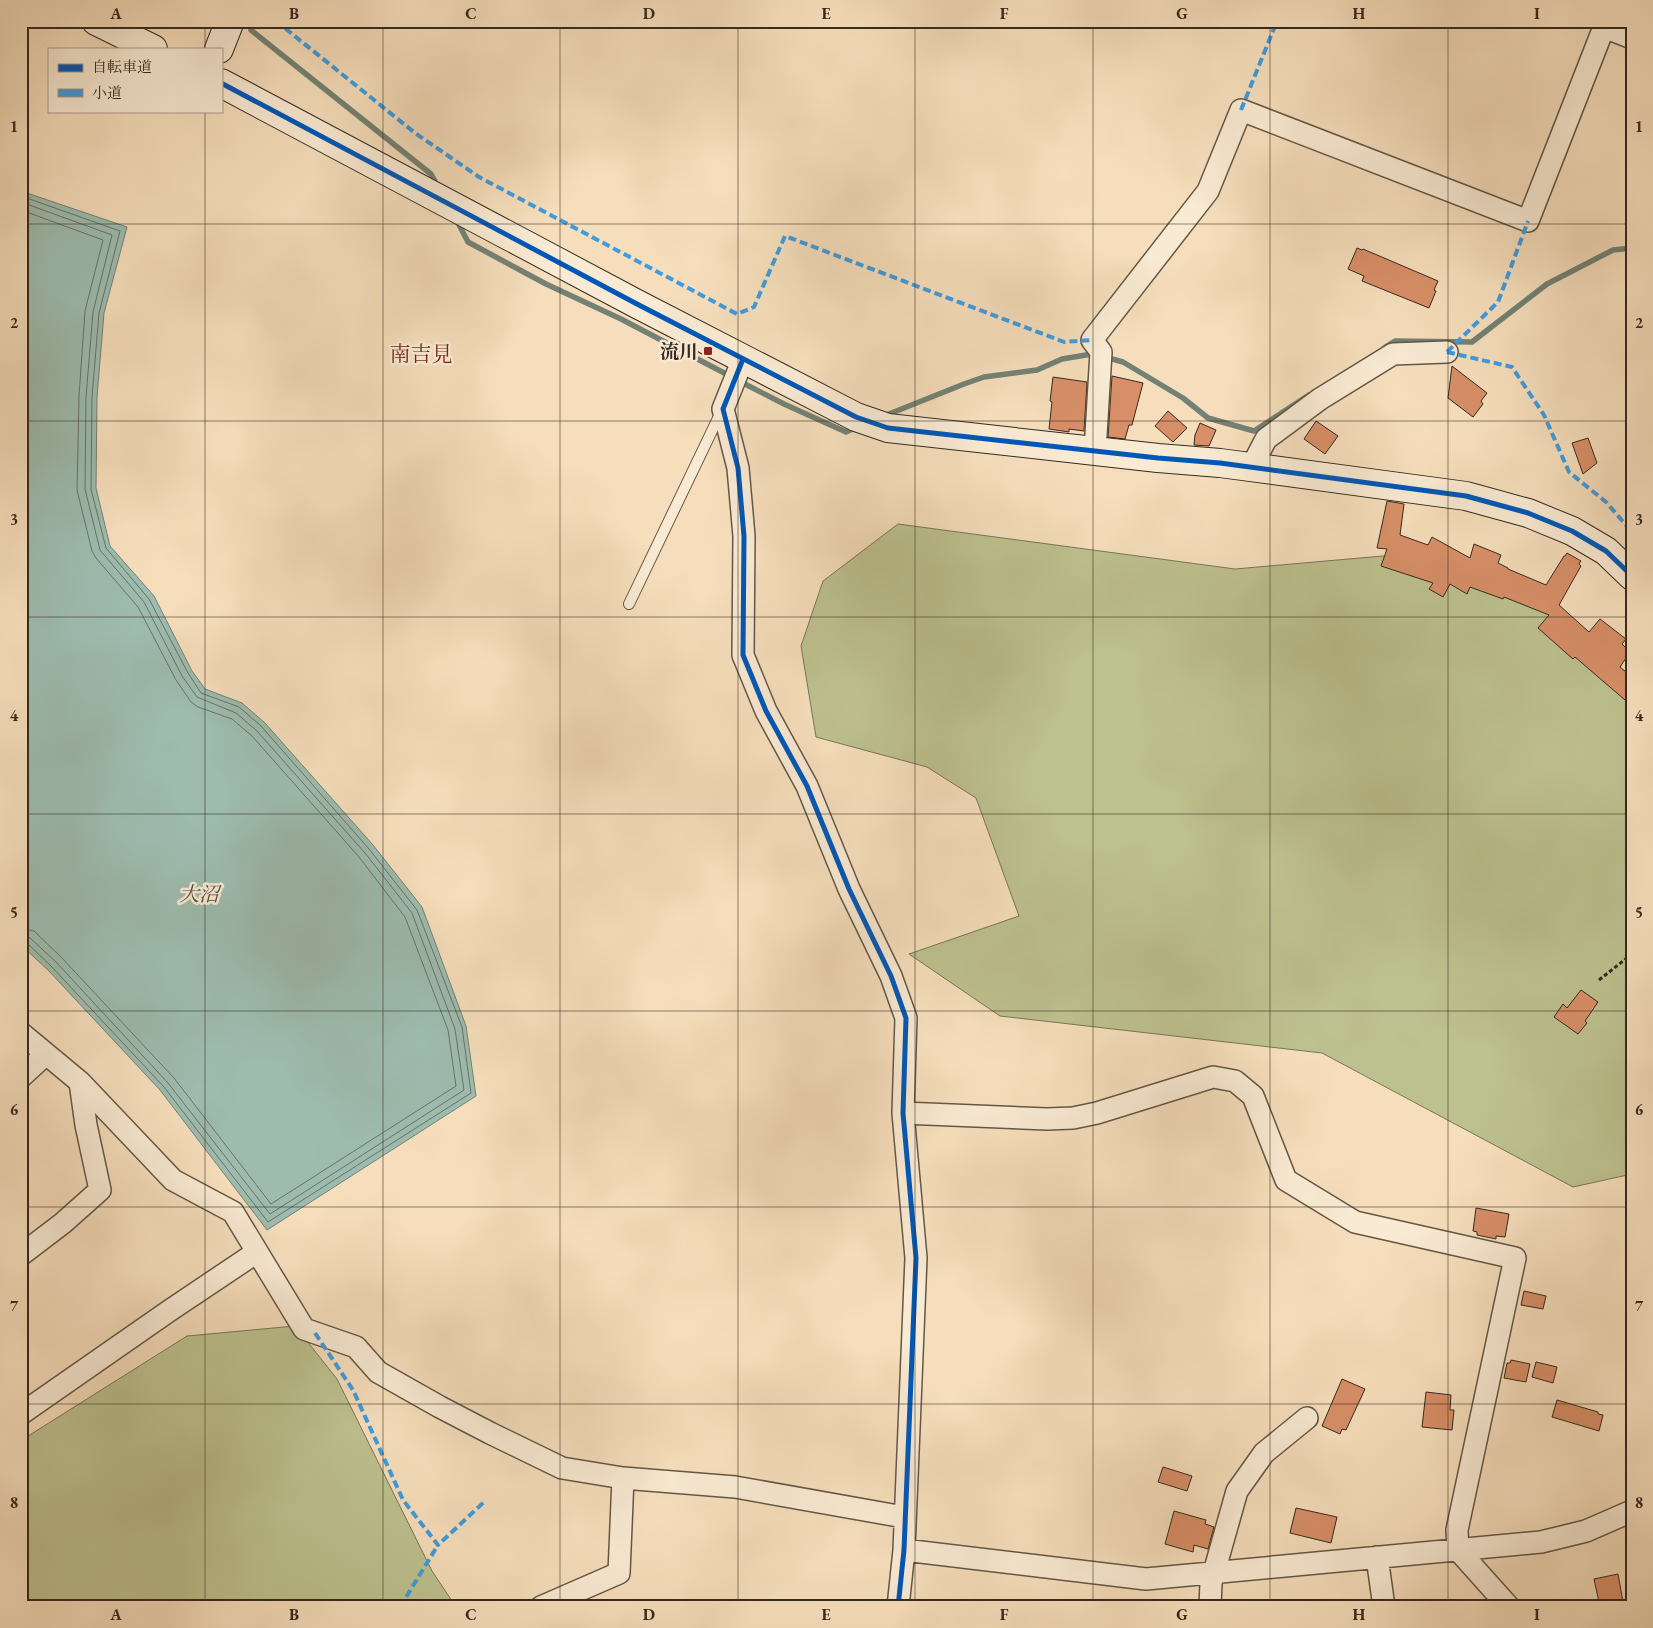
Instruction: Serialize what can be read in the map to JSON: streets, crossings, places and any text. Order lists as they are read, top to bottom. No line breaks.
{"districts":["南吉見"],"water":["大沼"],"places":{"transit":["流川"]},"legend":["自転車道","小道"],"grid":{"columns":["A","B","C","D","E","F","G","H","I"],"rows":["1","2","3","4","5","6","7","8"]}}
